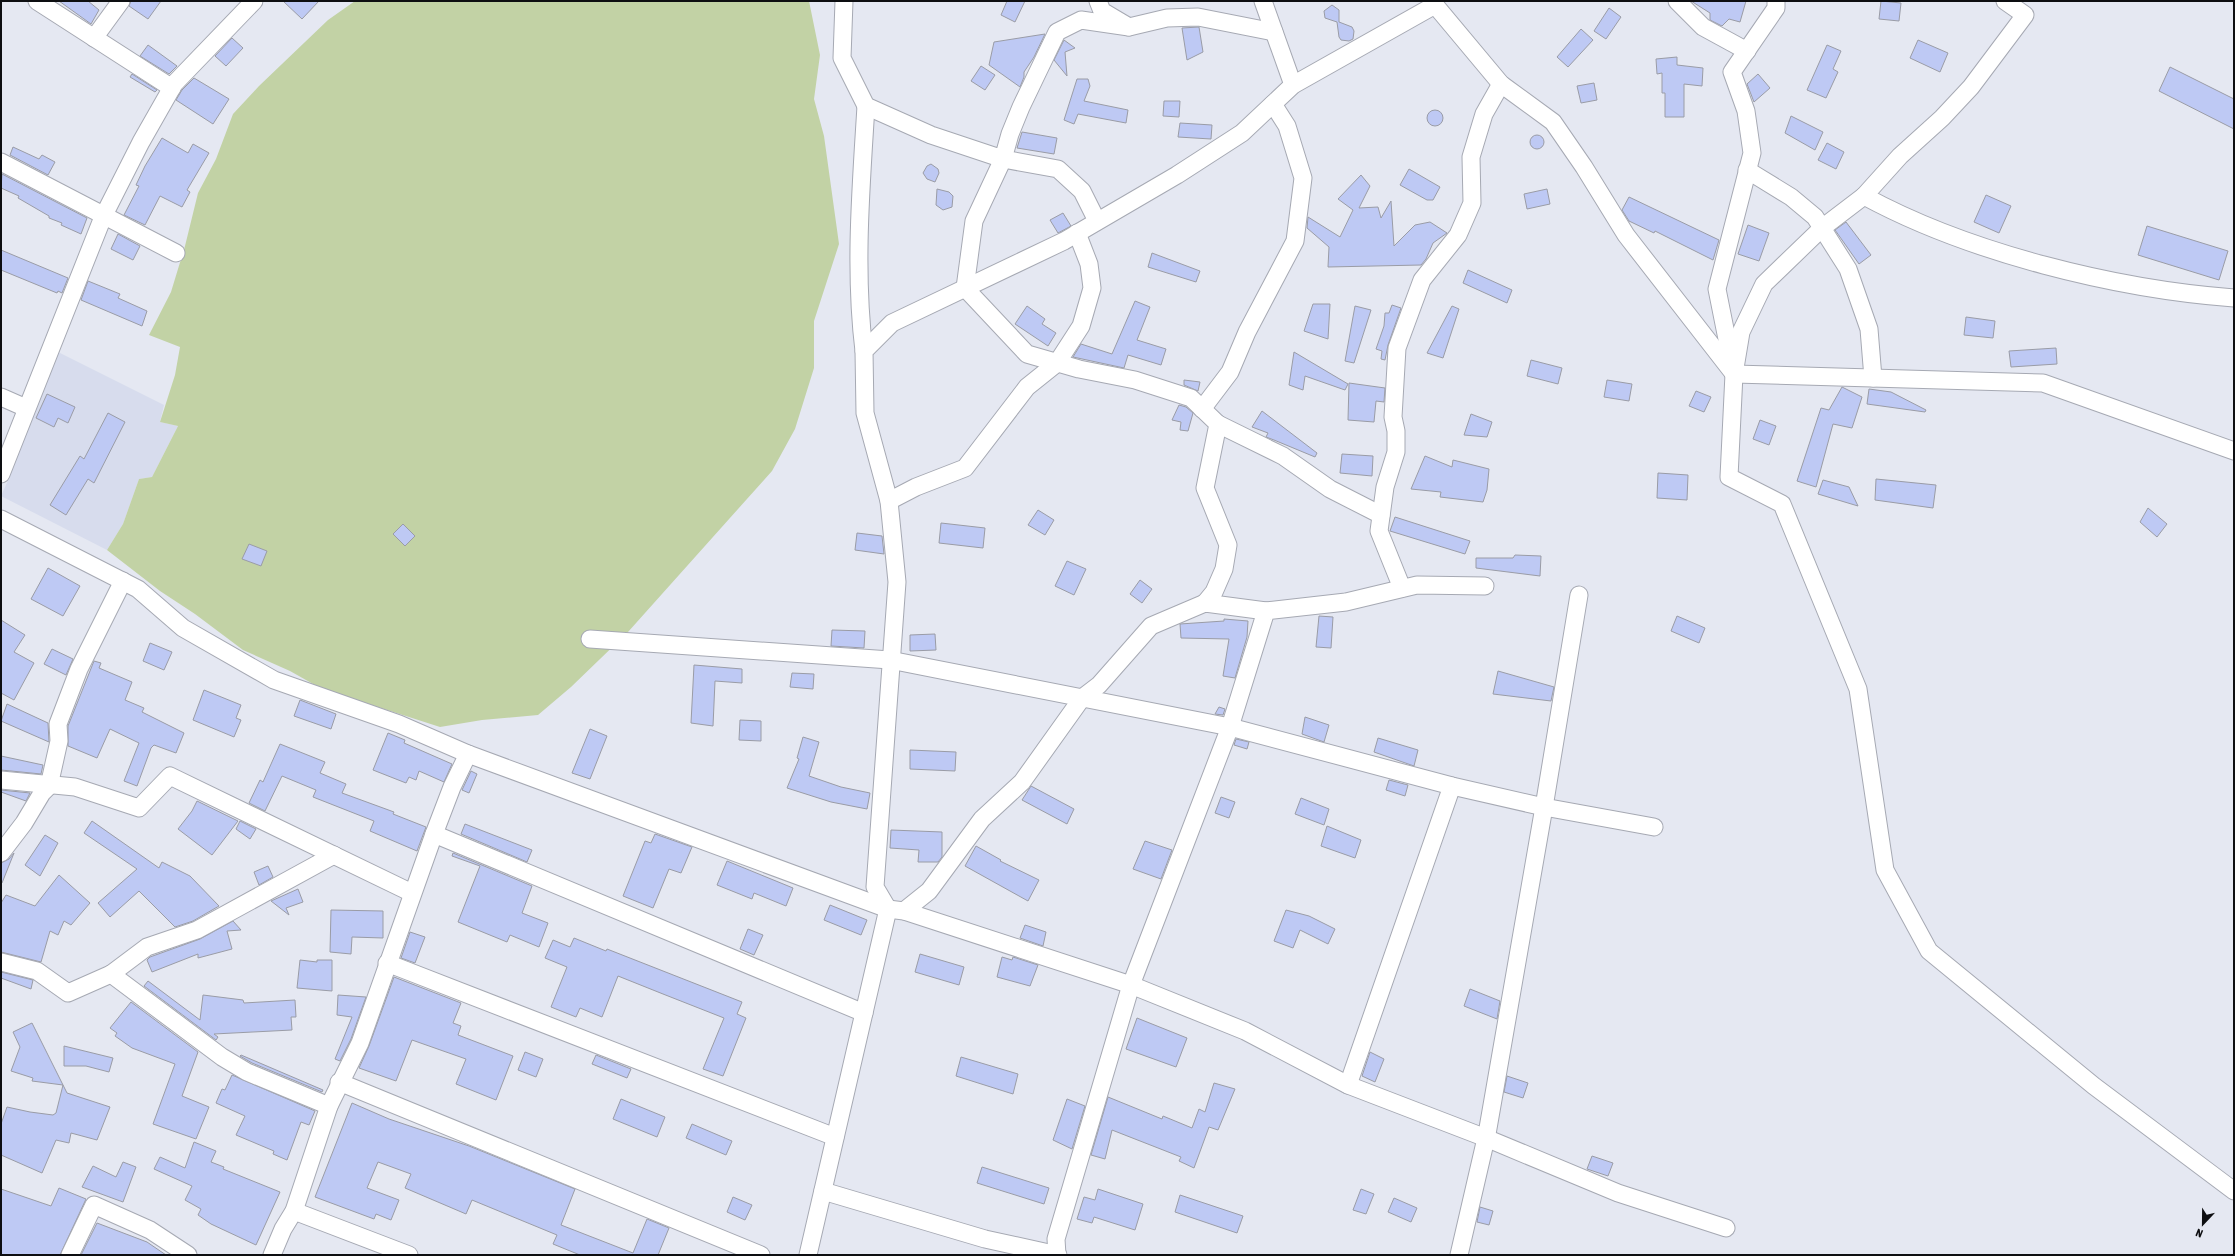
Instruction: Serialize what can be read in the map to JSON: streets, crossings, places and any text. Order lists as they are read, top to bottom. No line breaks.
{"north":"bottom"}
